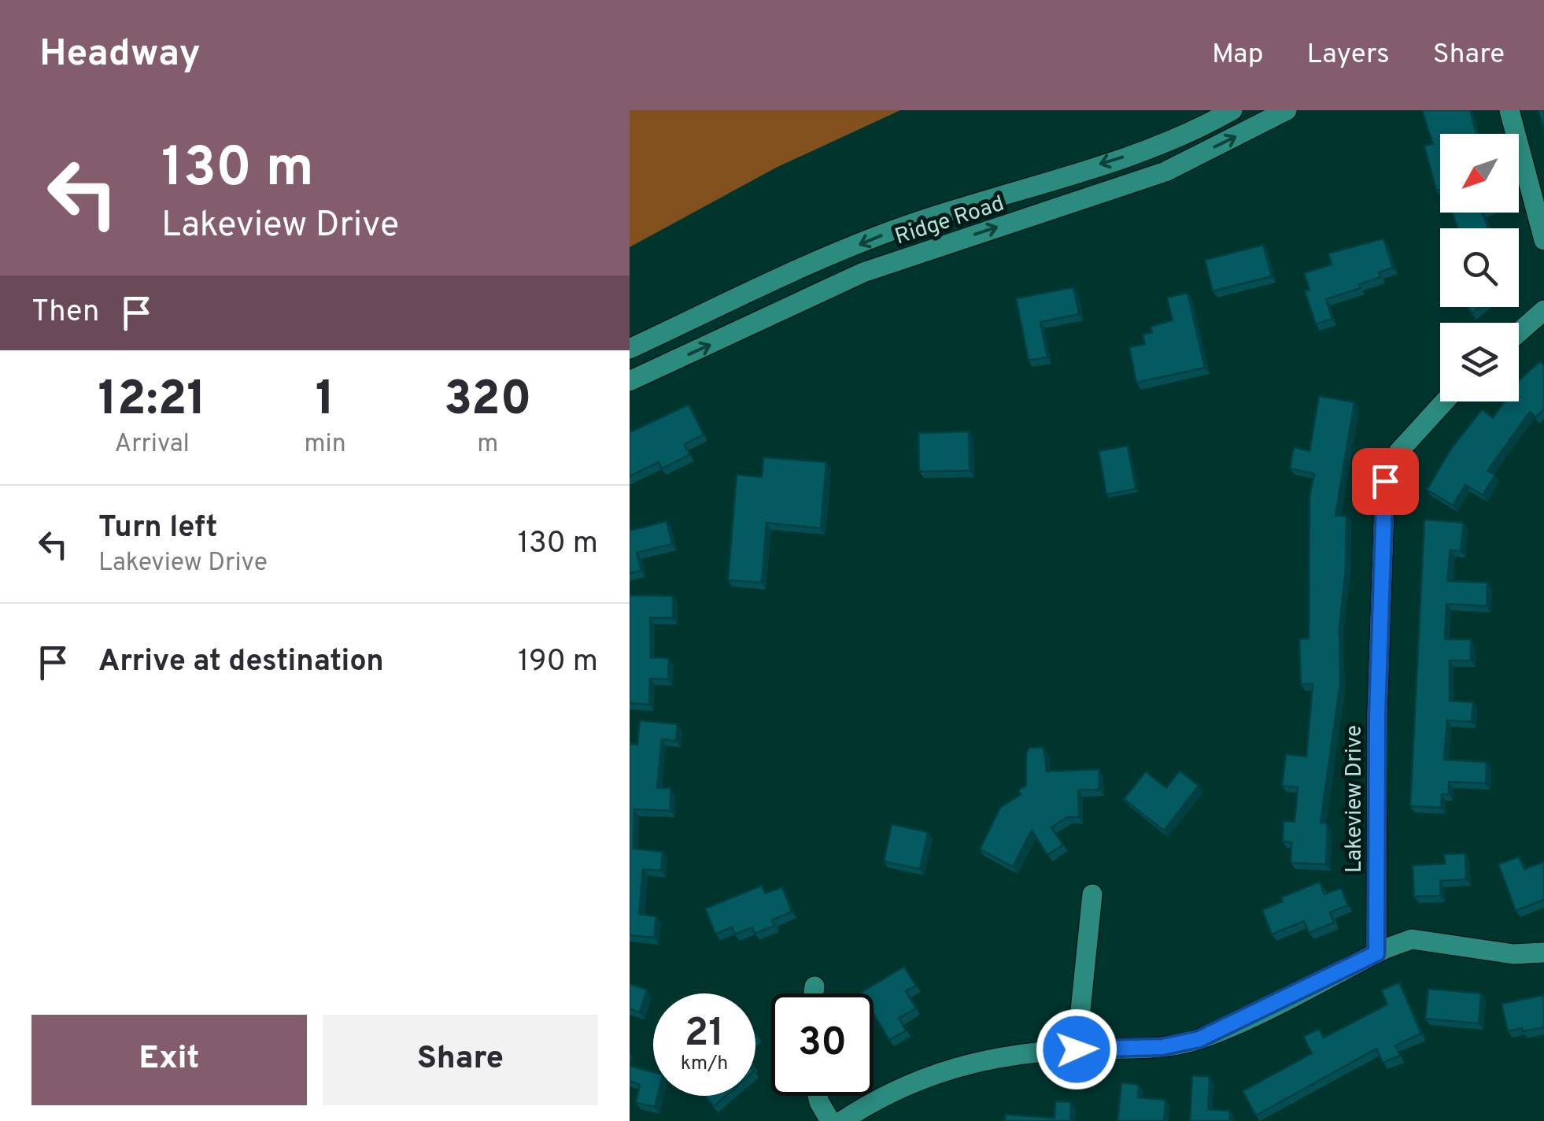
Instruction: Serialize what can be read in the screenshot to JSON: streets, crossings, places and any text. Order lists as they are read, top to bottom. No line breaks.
{"streets":{"street":["Ridge Road","Lakeview Drive"]},"north":"bottom left","page":{"header":"Headway","nav":["Map","Layers","Share"],"turn":["130 m","Lakeview Drive"],"then":"Then","eta":["12:21","Arrival","1","min","320","m"],"list":[{"name":"Turn left","note":"Lakeview Drive","value":"130 m"},{"name":"Arrive at destination","value":"190 m"}],"speed":"21 km/h","limit":"30","buttons":["Exit","Share"]}}
